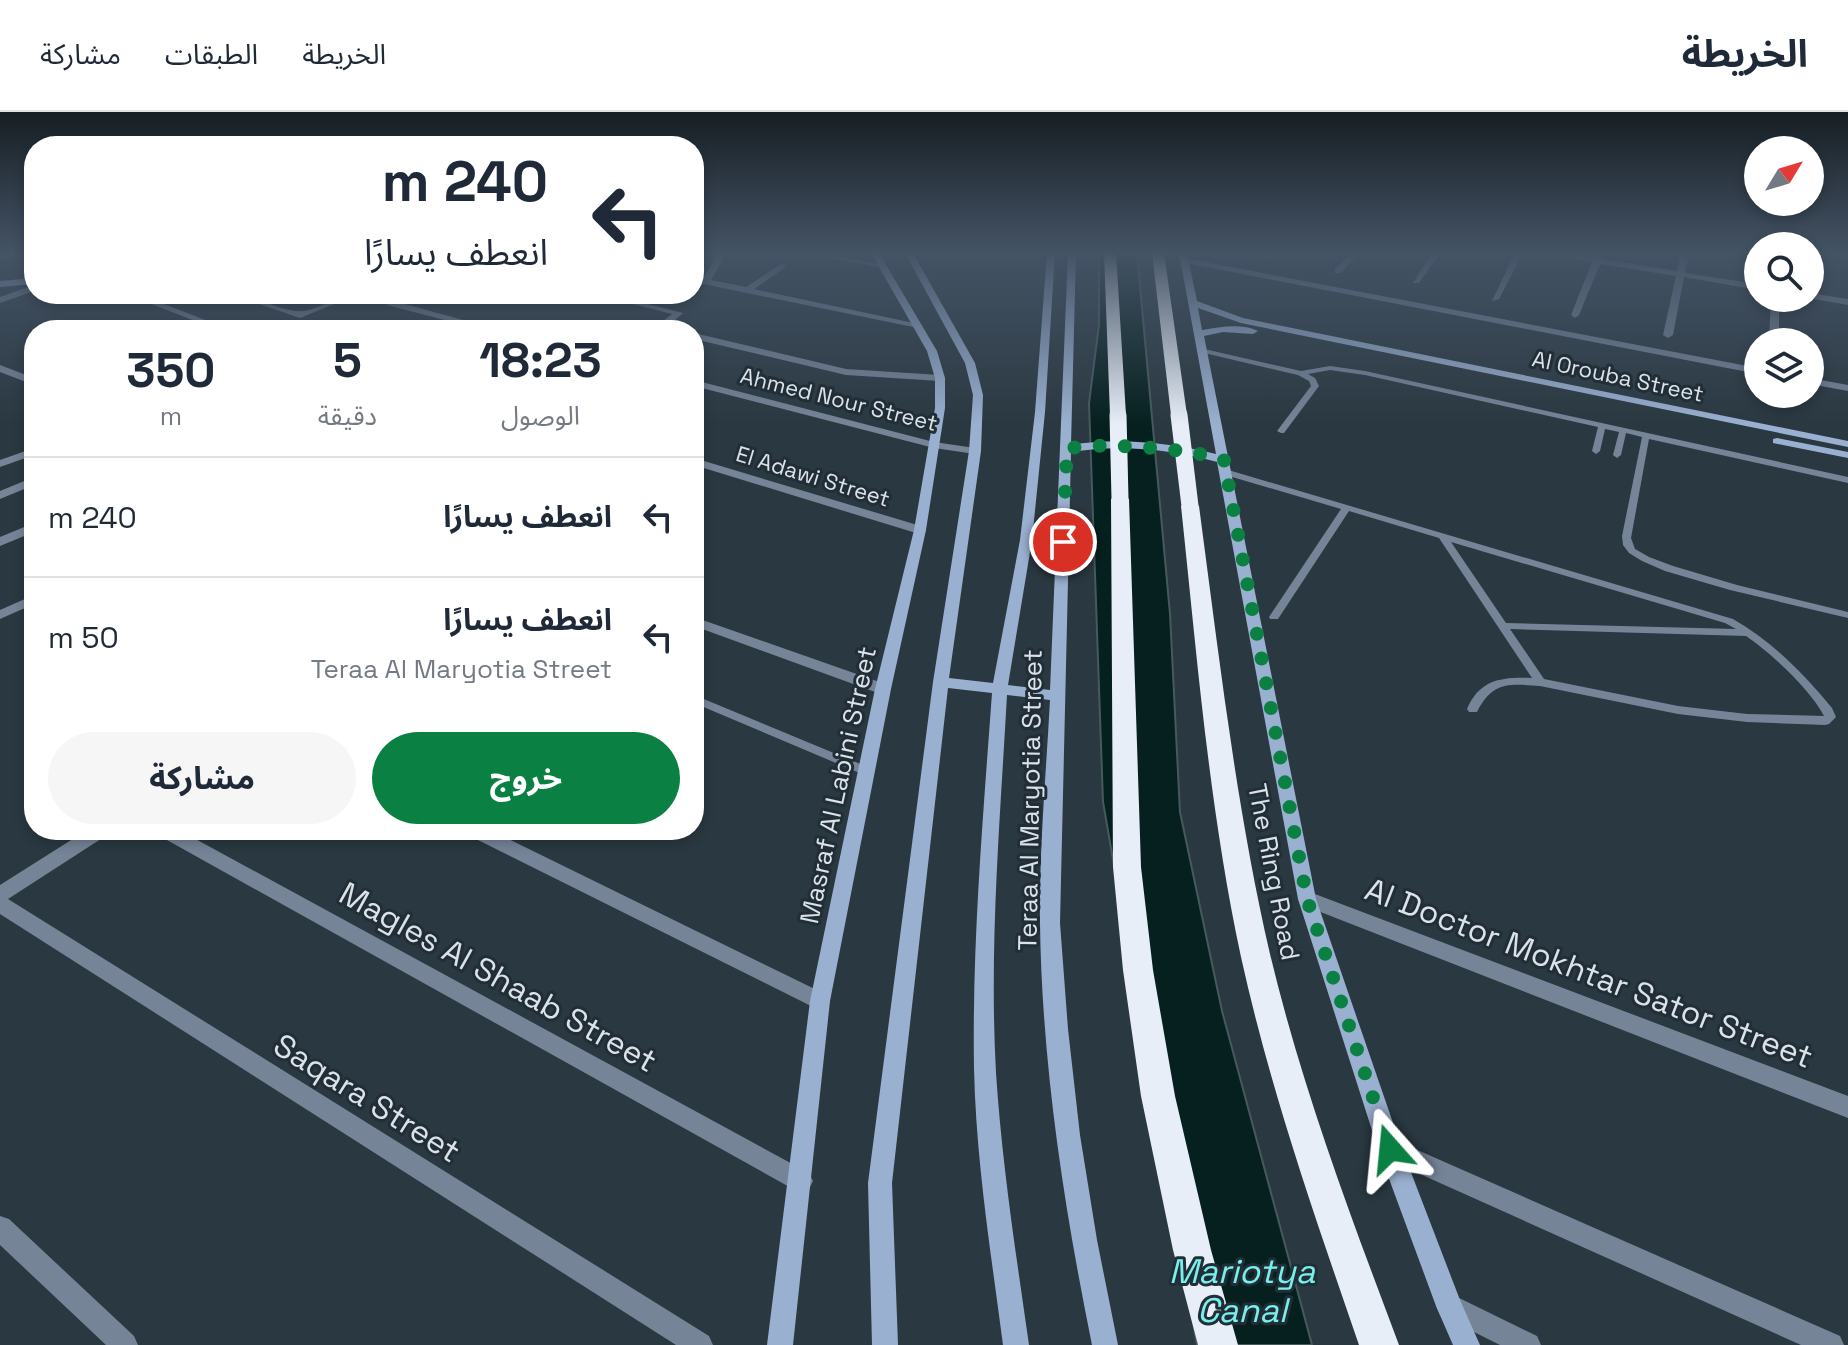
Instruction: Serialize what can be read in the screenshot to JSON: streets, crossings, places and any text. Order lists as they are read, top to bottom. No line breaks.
{"streets":{"highway":["The Ring Road"],"main road":["Al Orouba Street","Masraf Al Labini Street","Teraa Al Maryotia Street"],"street":["Ahmed Nour Street","El Adawi Street","Al Doctor Mokhtar Sator Street","Magles Al Shaab Street","Saqara Street"]},"crossings":[["Ahmed Nour Street","Masraf Al Labini Street"],["El Adawi Street","Masraf Al Labini Street"],["Masraf Al Labini Street","Magles Al Shaab Street"]],"water":["Mariotya Canal"],"north":"top right","page":{"header":"الخريطة","nav":["الخريطة","الطبقات","مشاركة"],"turn":["240 m","انعطف يسارًا"],"eta":["18:23","الوصول","5","دقيقة","350","m"],"list":[{"name":"انعطف يسارًا","value":"240 m"},{"name":"انعطف يسارًا","note":"Teraa Al Maryotia Street","value":"50 m"}],"buttons":["خروج","مشاركة"]}}
